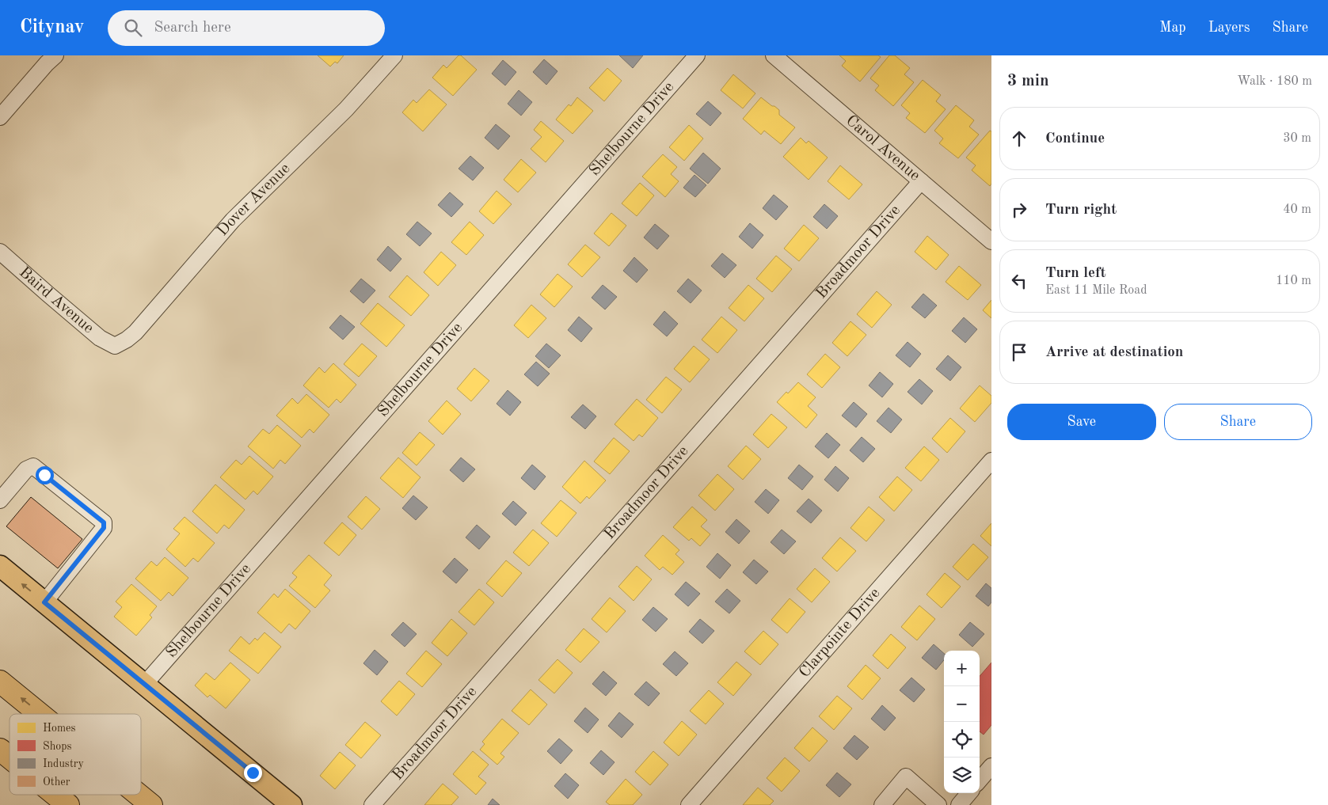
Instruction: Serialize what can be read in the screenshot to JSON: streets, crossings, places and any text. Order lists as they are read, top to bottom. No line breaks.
{"streets":{"street":["Shelbourne Drive","Carol Avenue","Dover Avenue","Broadmoor Drive","Baird Avenue","Clarpointe Drive"]},"crossings":[["Carol Avenue","Broadmoor Drive"],["Dover Avenue","Baird Avenue"]],"legend":["Homes","Shops","Industry","Other"],"page":{"header":"Citynav","search":"Search here","nav":["Map","Layers","Share"],"heading":["3 min","Walk · 180 m"],"list":[["Continue","30 m"],["Turn right","40 m"],["Turn left","East 11 Mile Road","110 m"],"Arrive at destination"],"buttons":["Save","Share"],"map_buttons":["+","−"]}}
